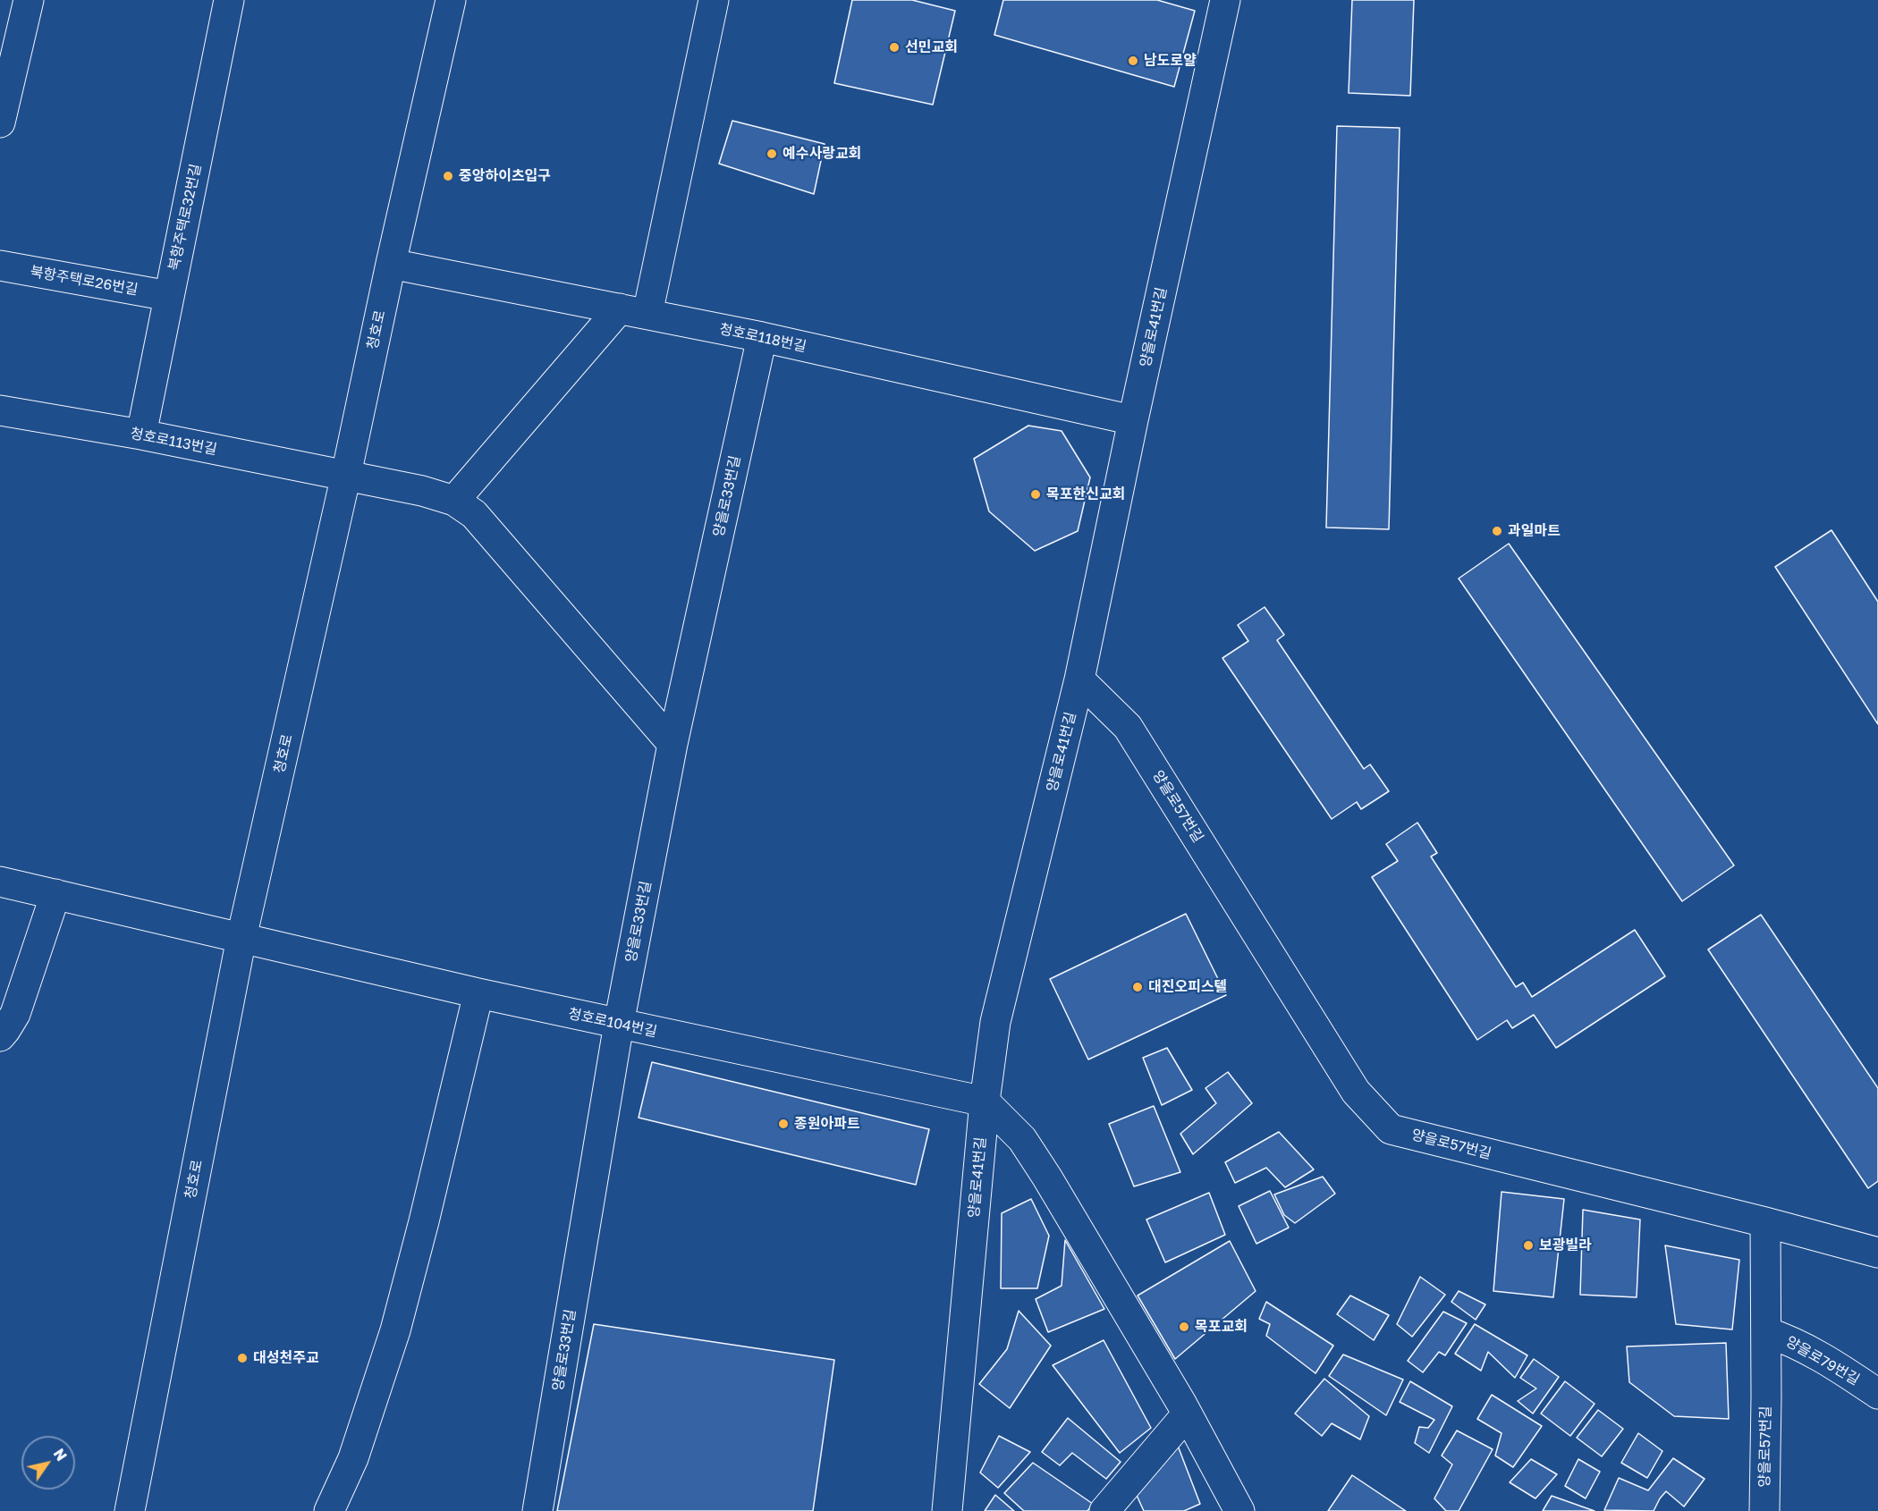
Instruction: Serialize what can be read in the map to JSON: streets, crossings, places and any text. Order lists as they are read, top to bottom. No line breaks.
{"streets":{"street":["북항주택로32번길","북항주택로26번길","양을로41번길","청호로","청호로118번길","청호로113번길","양을로33번길","양을로57번길","청호로104번길","양을로79번길"]},"crossings":[["북항주택로32번길","북항주택로26번길"],["북항주택로32번길","청호로113번길"],["양을로41번길","청호로118번길"],["양을로41번길","양을로57번길"],["양을로41번길","청호로104번길"],["청호로","청호로118번길"],["청호로","청호로113번길"],["청호로","청호로104번길"],["청호로118번길","양을로33번길"],["청호로113번길","양을로33번길"],["양을로33번길","청호로104번길"],["양을로57번길","양을로79번길"]],"places":["선민교회","남도로얄","예수사랑교회","중앙하이츠입구","목포한신교회","과일마트","대진오피스텔","종원아파트","보광빌라","목포교회","대성천주교"],"north":"top right"}
